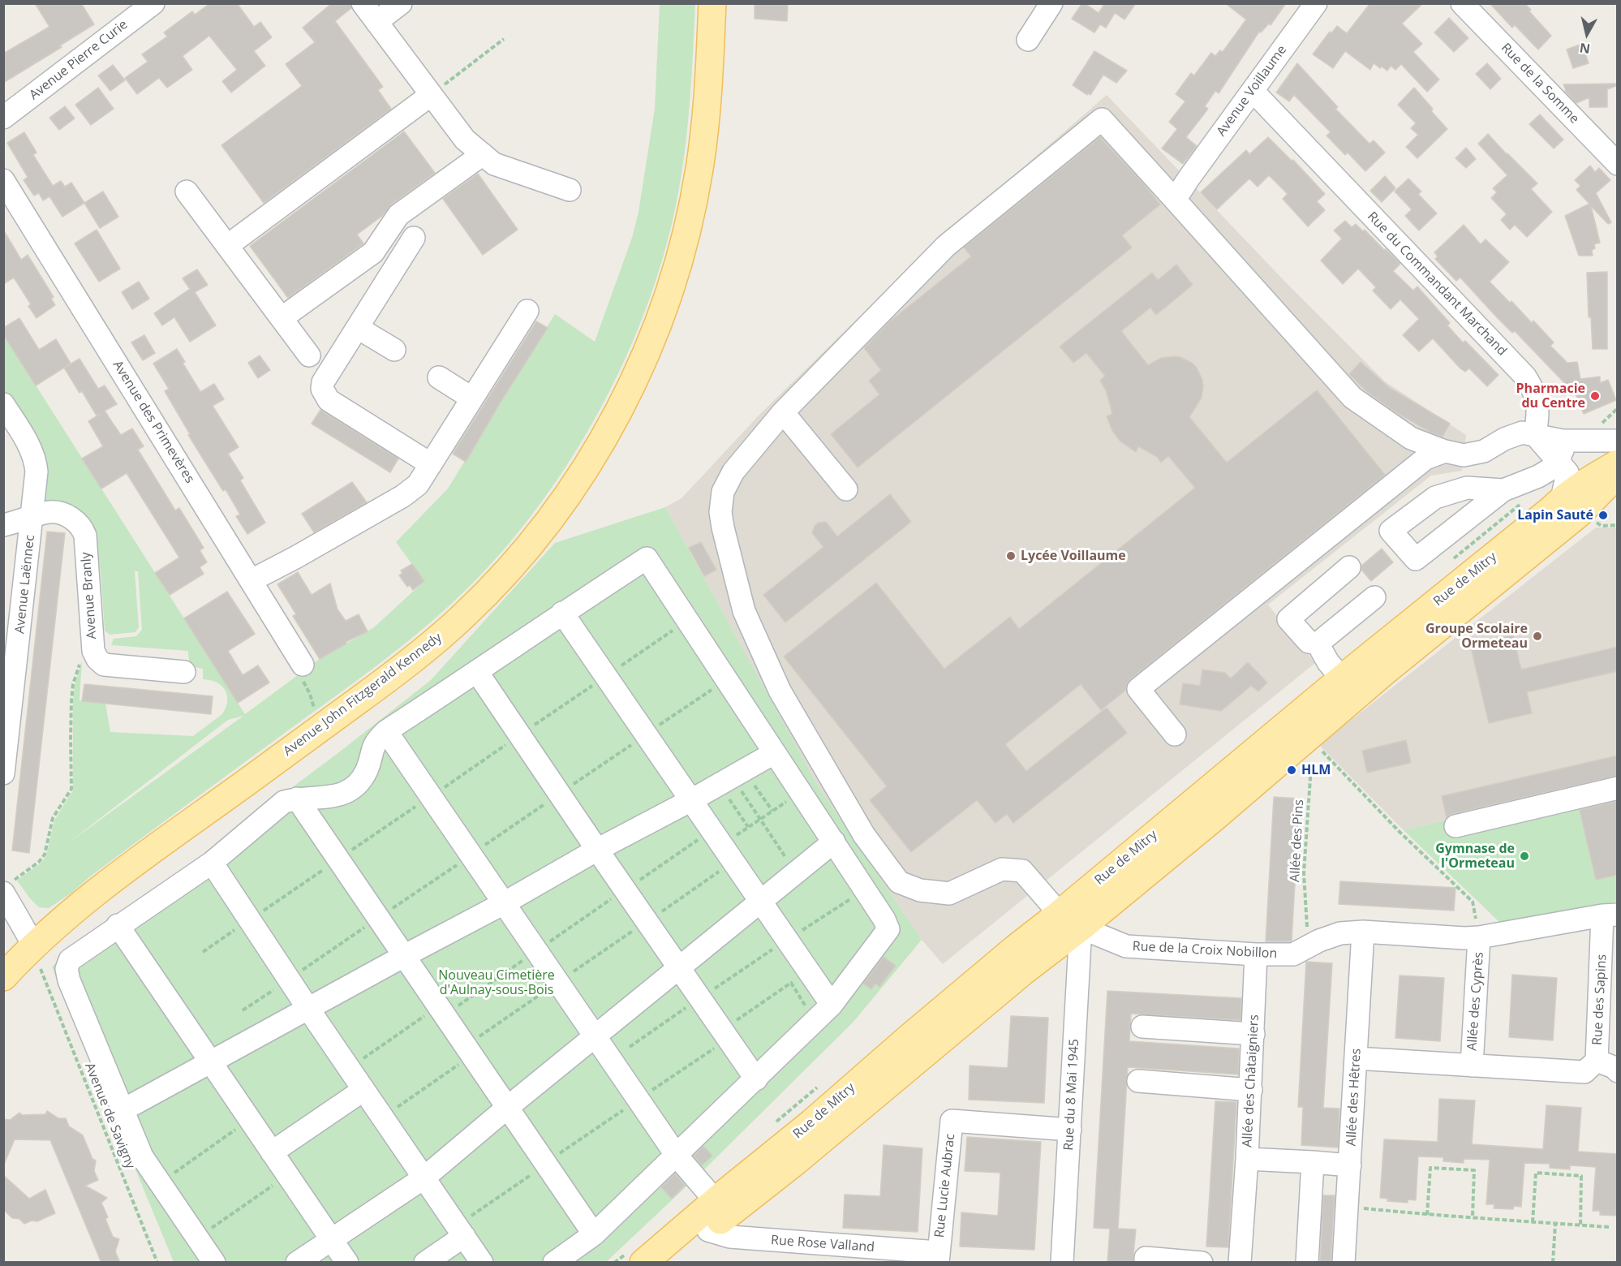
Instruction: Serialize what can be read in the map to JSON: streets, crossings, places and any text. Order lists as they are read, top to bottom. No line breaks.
{"streets":{"main road":["Rue de Mitry","Avenue John Fitzgerald Kennedy"],"street":["Avenue Pierre Curie","Rue de la Somme","Avenue Voillaume","Rue du Commandant Marchand","Avenue des Primevères","Avenue Laënnec","Avenue Branly","Rue de la Croix Nobillon","Rue des Sapins","Allée des Cyprès","Allée des Châtaigniers","Rue du 8 Mai 1945","Allée des Hêtres","Rue Lucie Aubrac","Rue Rose Valland"],"path":["Allée des Pins","Avenue de Savigny"]},"crossings":[["Avenue Voillaume","Rue du Commandant Marchand"],["Rue de Mitry","Allée des Pins"],["Rue de Mitry","Rue de la Croix Nobillon"],["Rue de Mitry","Rue du 8 Mai 1945"],["Rue de Mitry","Rue Rose Valland"],["Avenue Laënnec","Avenue Branly"],["Allée des Pins","Rue de la Croix Nobillon"],["Rue de la Croix Nobillon","Rue des Sapins"],["Rue de la Croix Nobillon","Allée des Cyprès"],["Rue de la Croix Nobillon","Allée des Châtaigniers"],["Rue de la Croix Nobillon","Rue du 8 Mai 1945"],["Rue de la Croix Nobillon","Allée des Hêtres"],["Rue des Sapins","Allée des Cyprès"],["Allée des Cyprès","Allée des Hêtres"],["Allée des Châtaigniers","Allée des Hêtres"],["Rue du 8 Mai 1945","Rue Lucie Aubrac"],["Rue Lucie Aubrac","Rue Rose Valland"]],"parks":["Nouveau Cimetière d'Aulnay-sous-Bois"],"places":["Pharmacie du Centre","Lapin Sauté","Lycée Voillaume","Groupe Scolaire Ormeteau","HLM","Gymnase de l'Ormeteau"],"north":"bottom"}
